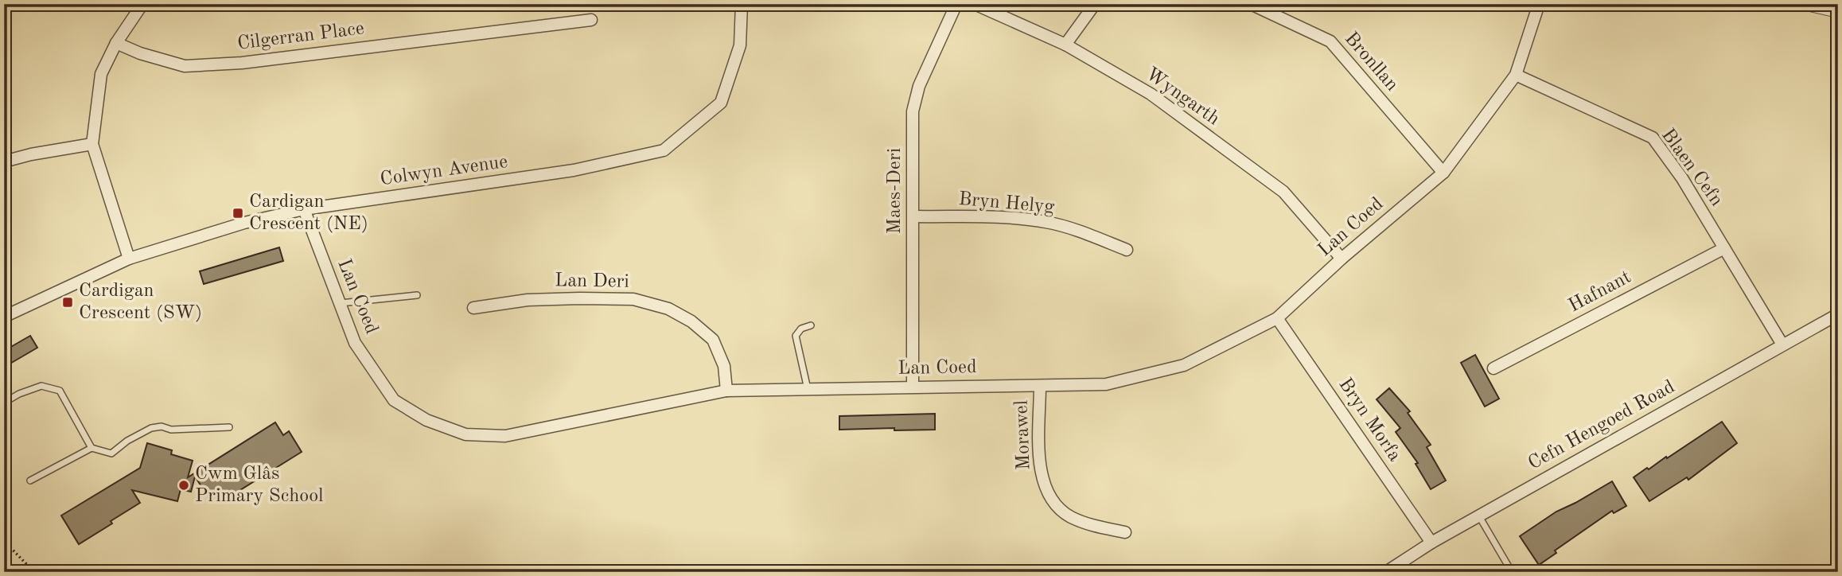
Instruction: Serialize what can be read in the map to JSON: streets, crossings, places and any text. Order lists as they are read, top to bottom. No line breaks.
{"streets":{"street":["Cilgerran Place","Bronllan","Wyngarth","Blaen Cefn","Colwyn Avenue","Maes-Deri","Bryn Helyg","Lan Coed","Lan Deri","Hafnant","Bryn Morfa","Cefn Hengoed Road","Morawel"]},"crossings":[["Bronllan","Lan Coed"],["Wyngarth","Lan Coed"],["Blaen Cefn","Lan Coed"],["Blaen Cefn","Hafnant"],["Blaen Cefn","Cefn Hengoed Road"],["Colwyn Avenue","Lan Coed"],["Maes-Deri","Bryn Helyg"],["Maes-Deri","Lan Coed"],["Lan Coed","Lan Deri"],["Lan Coed","Bryn Morfa"],["Lan Coed","Morawel"],["Bryn Morfa","Cefn Hengoed Road"]],"places":{"transit":["Cardigan Crescent (NE)","Cardigan Crescent (SW)"],"other":["Cwm Glâs Primary School"]}}
